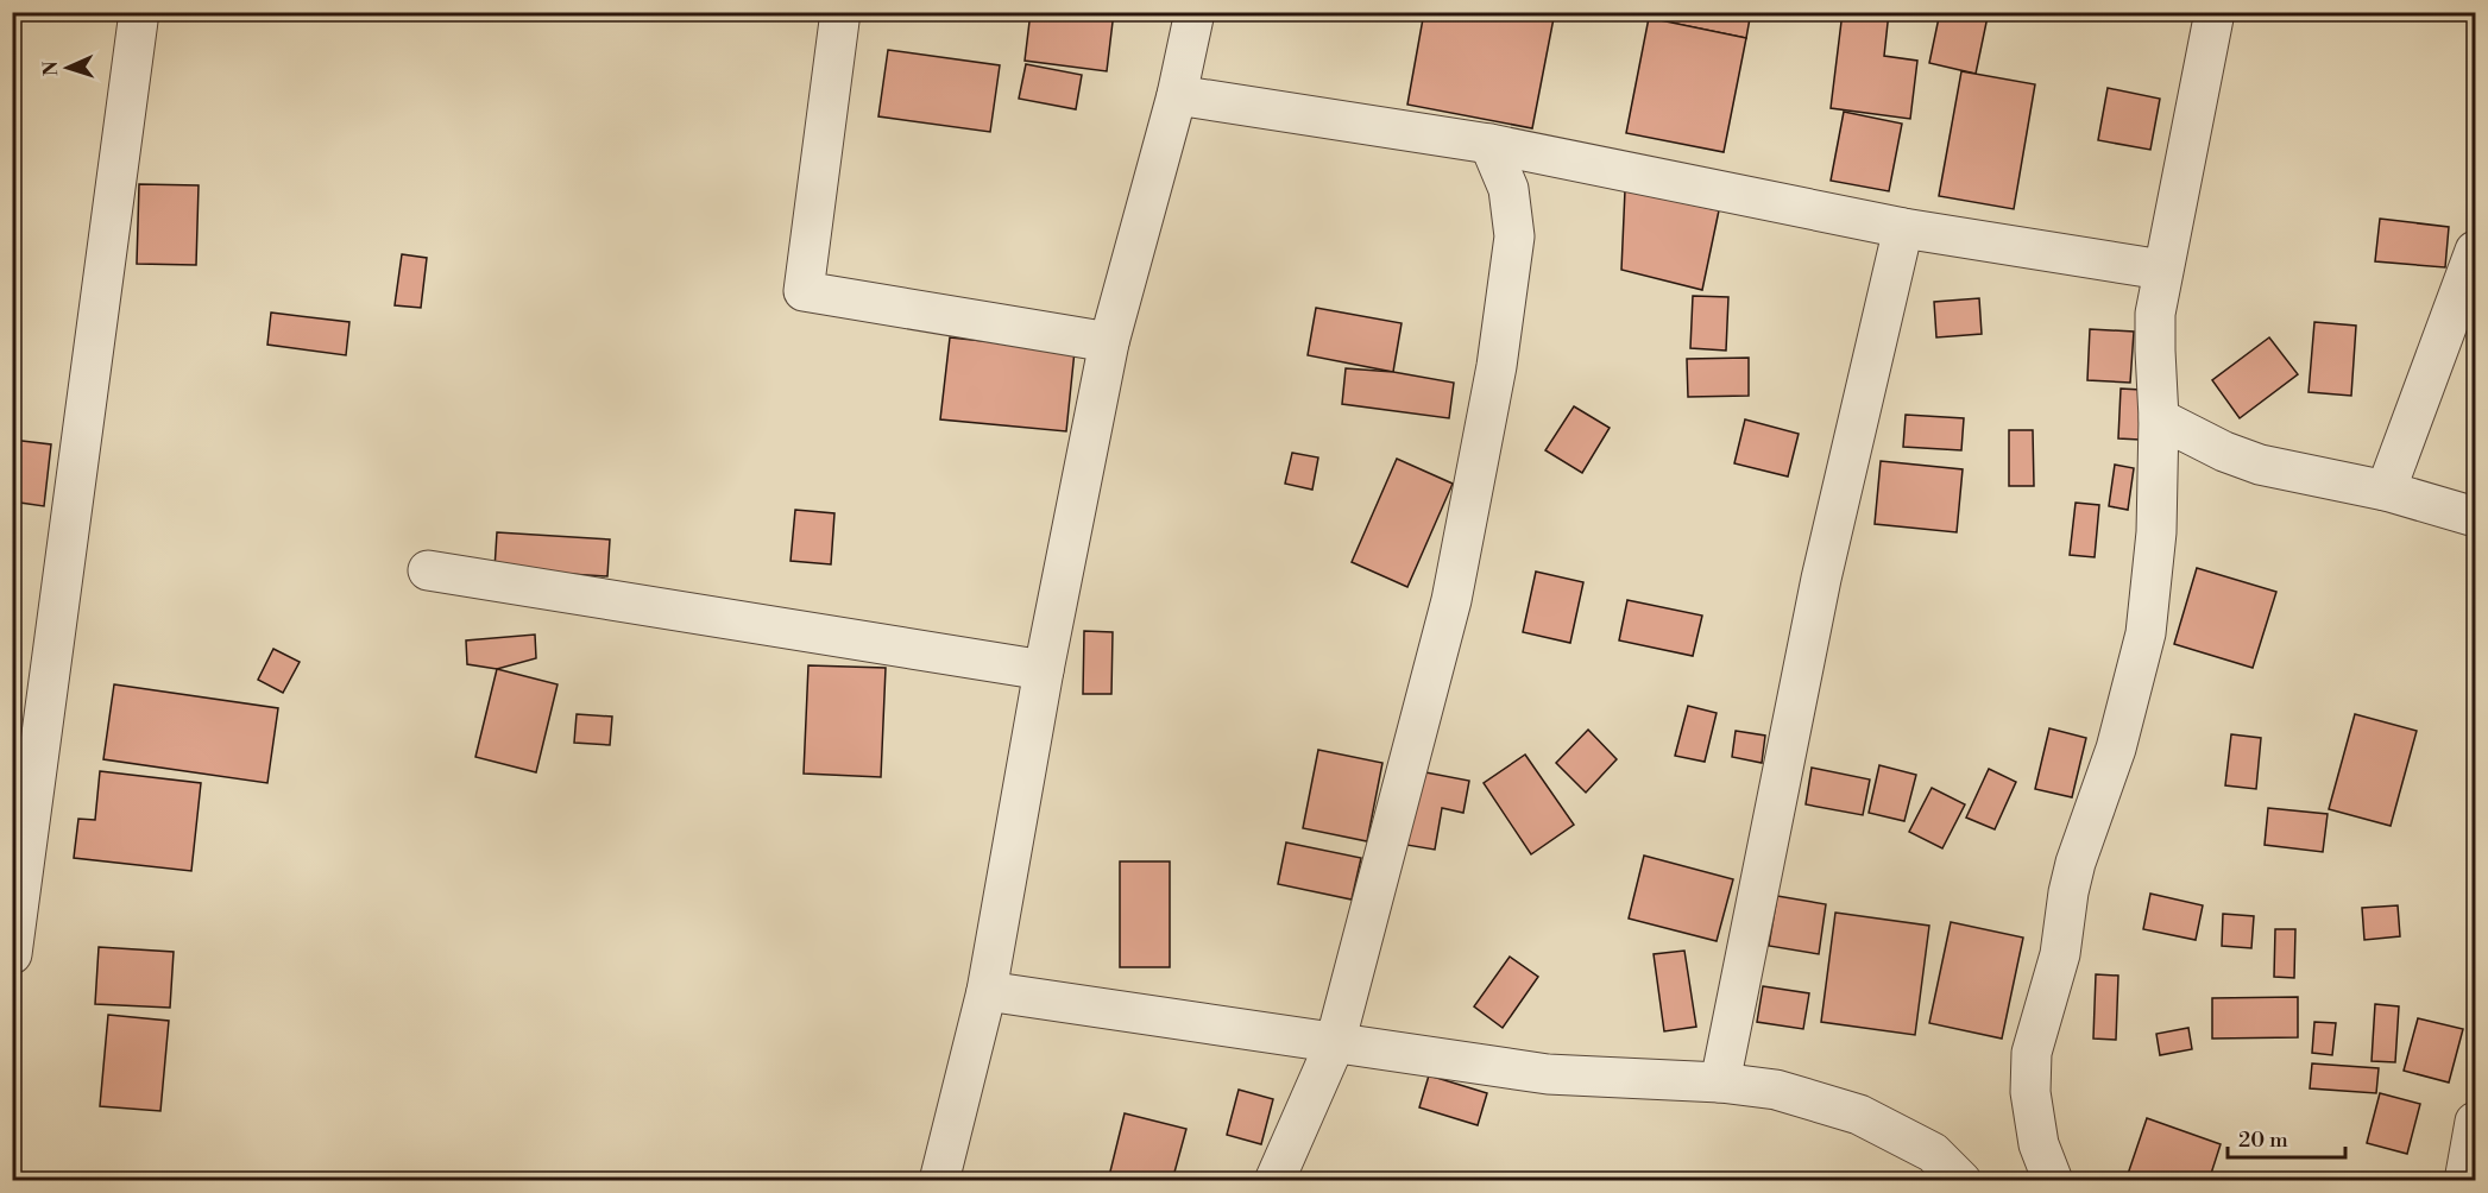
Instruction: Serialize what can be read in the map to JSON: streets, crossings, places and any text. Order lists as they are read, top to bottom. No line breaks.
{"scale_bar":"20 m","north":"left"}
